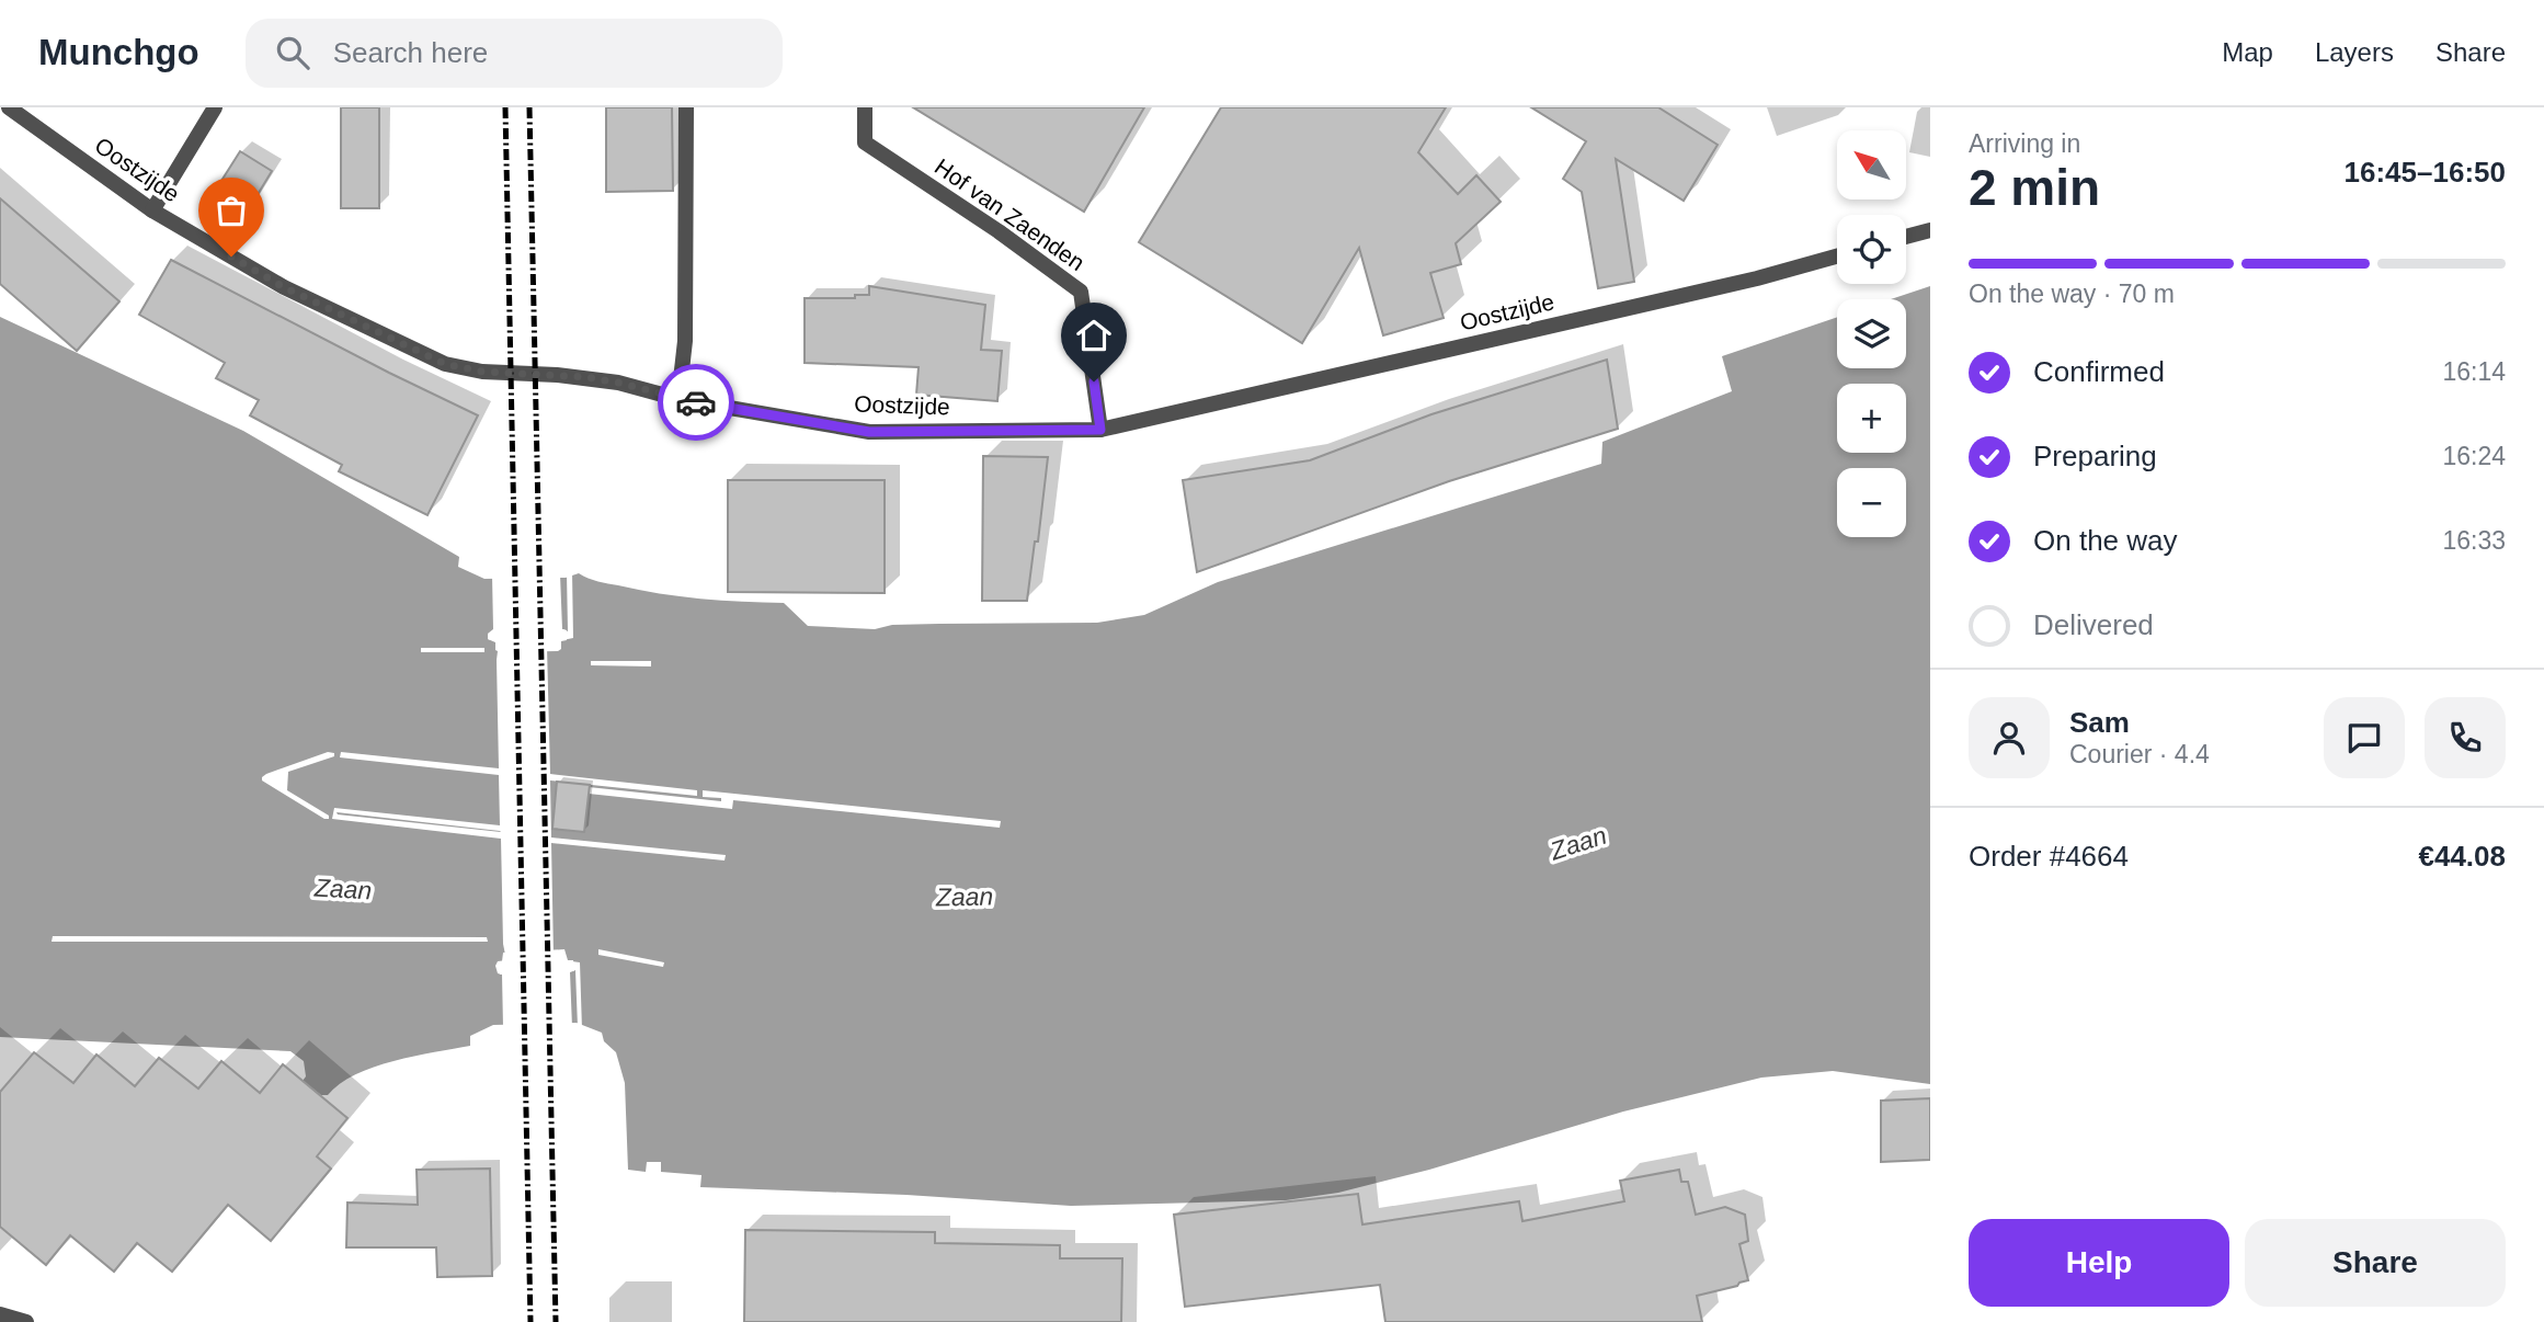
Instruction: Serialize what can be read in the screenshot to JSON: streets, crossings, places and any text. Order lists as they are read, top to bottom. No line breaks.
{"streets":{"street":["Oostzijde","Hof van Zaenden"]},"crossings":[["Oostzijde","Hof van Zaenden"]],"water":["Zaan"],"north":"top left","page":{"header":"Munchgo","search":"Search here","nav":["Map","Layers","Share"],"heading":["2 min","Arriving in","16:45–16:50"],"panel":["Sam","Courier · 4.4","Order #4664","€44.08"],"map_buttons":["+","−"],"bar":"On the way · 70 m","list":[["Confirmed","16:14"],["Preparing","16:24"],["On the way","16:33"],"Delivered"],"buttons":["Help","Share"]}}
